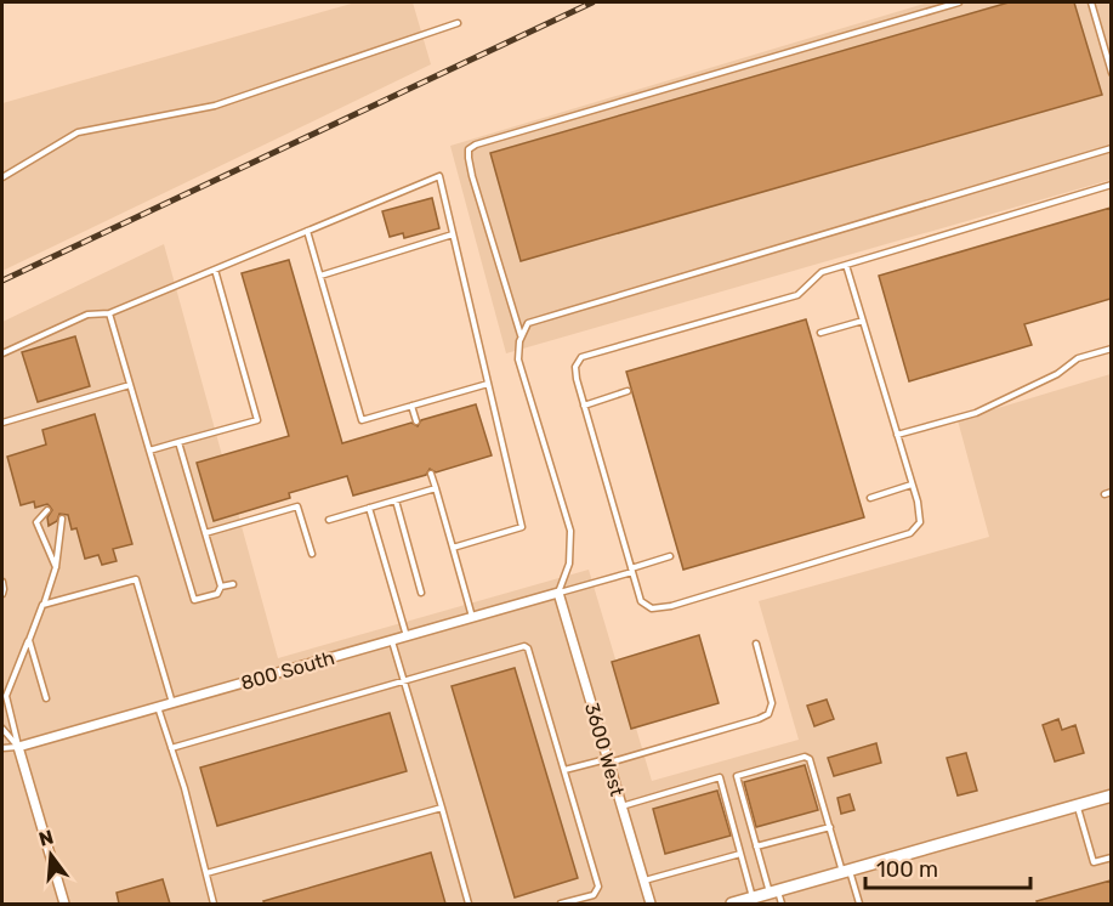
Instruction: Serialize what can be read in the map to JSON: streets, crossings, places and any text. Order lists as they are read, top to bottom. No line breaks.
{"streets":{"street":["800 South","3600 West"]},"crossings":[["800 South","3600 West"]],"scale_bar":"100 m","north":"top"}
